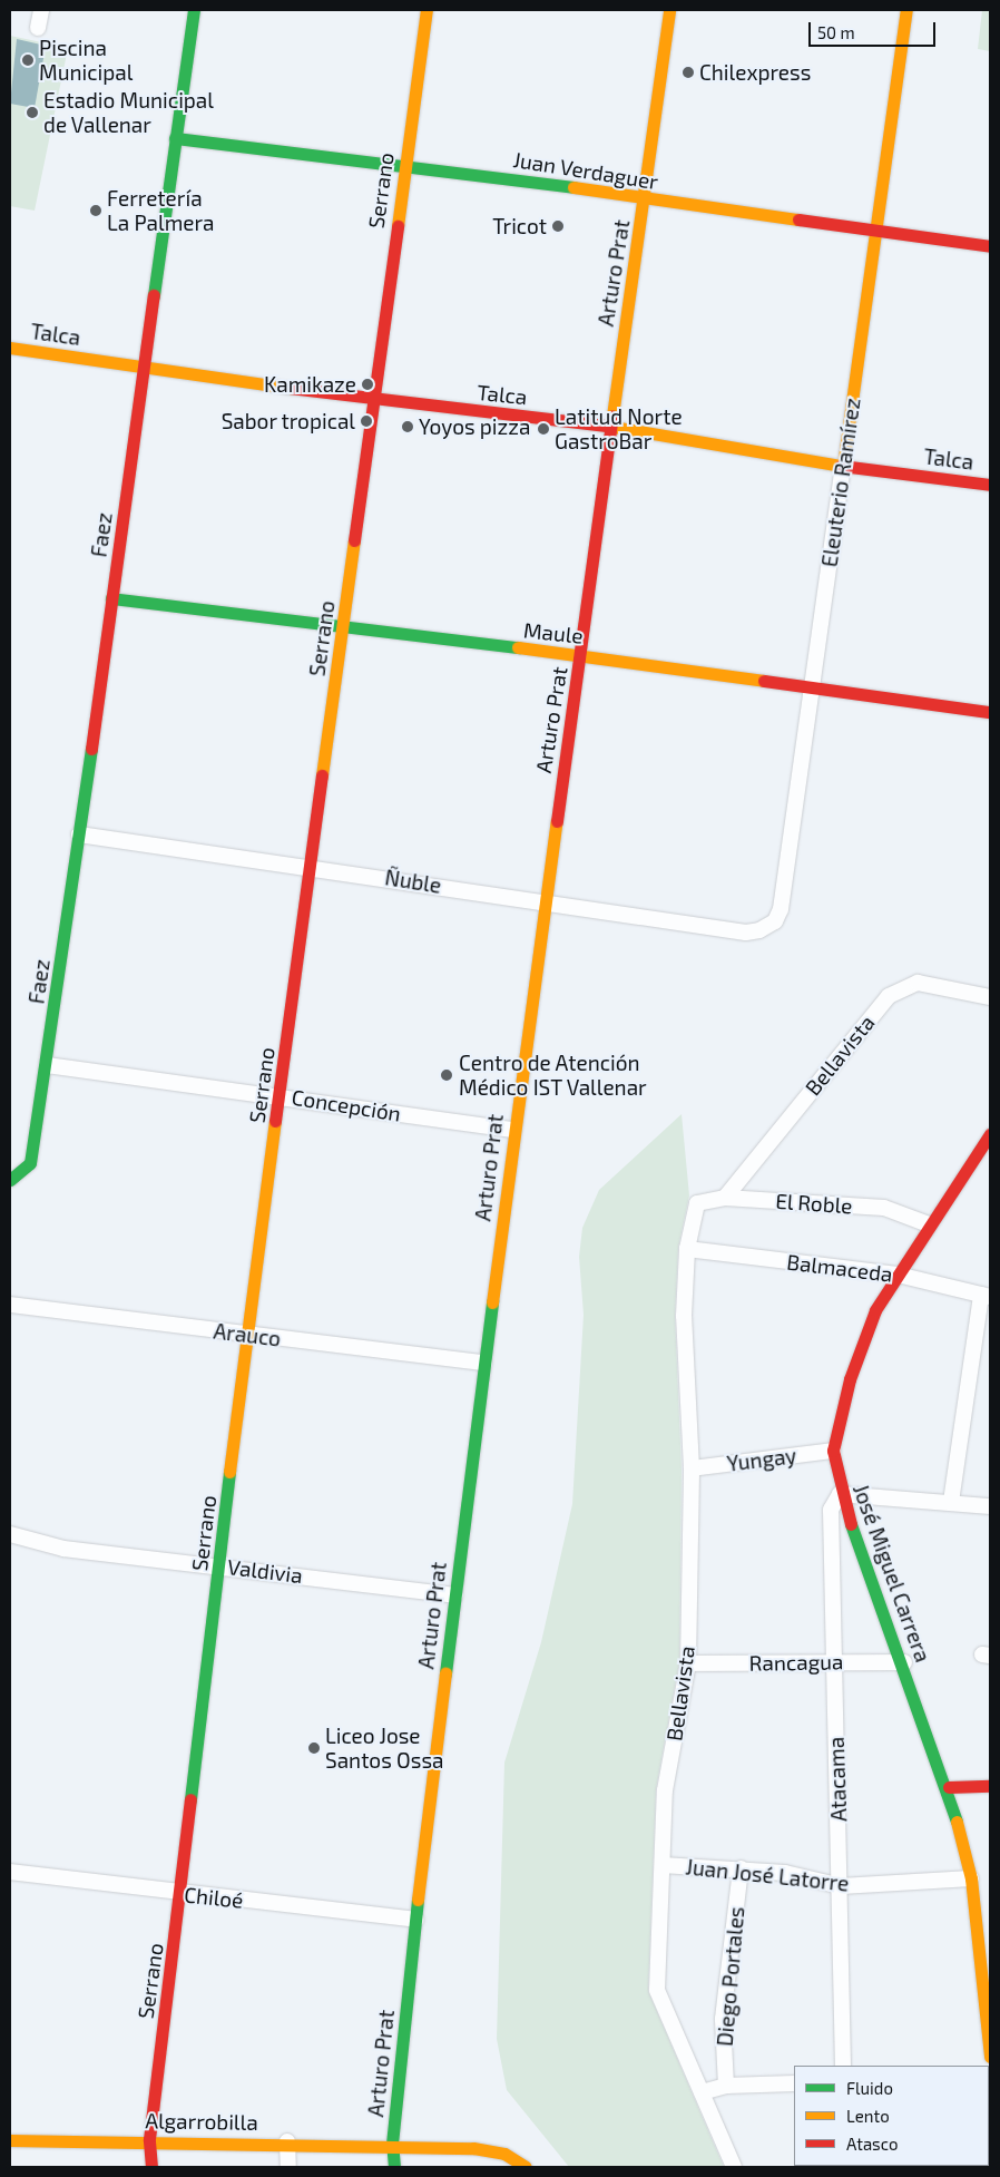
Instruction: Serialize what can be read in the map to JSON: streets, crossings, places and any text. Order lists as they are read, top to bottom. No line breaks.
{"streets":{"main road":["Juan Verdaguer","Serrano","Arturo Prat","Talca","Eleuterio Ramírez","Faez","Maule","José Miguel Carrera","Algarrobilla"],"street":["Ñuble","Bellavista","Concepción","El Roble","Balmaceda","Arauco","Yungay","Valdivia","Rancagua","Atacama","Juan José Latorre","Chiloé","Diego Portales"]},"crossings":[["Juan Verdaguer","Serrano"],["Juan Verdaguer","Arturo Prat"],["Juan Verdaguer","Eleuterio Ramírez"],["Juan Verdaguer","Faez"],["Serrano","Talca"],["Serrano","Maule"],["Serrano","Ñuble"],["Serrano","Concepción"],["Serrano","Arauco"],["Serrano","Valdivia"],["Serrano","Chiloé"],["Serrano","Algarrobilla"],["Arturo Prat","Talca"],["Arturo Prat","Maule"],["Arturo Prat","Ñuble"],["Arturo Prat","Concepción"],["Arturo Prat","Arauco"],["Arturo Prat","Valdivia"],["Arturo Prat","Chiloé"],["Arturo Prat","Algarrobilla"],["Talca","Eleuterio Ramírez"],["Talca","Faez"],["Eleuterio Ramírez","Maule"],["Eleuterio Ramírez","Ñuble"],["Faez","Maule"],["Faez","Ñuble"],["Faez","Concepción"],["Bellavista","El Roble"],["Bellavista","Balmaceda"],["Bellavista","Yungay"],["Bellavista","Rancagua"],["Bellavista","Juan José Latorre"],["El Roble","José Miguel Carrera"],["Balmaceda","José Miguel Carrera"],["Yungay","José Miguel Carrera"],["José Miguel Carrera","Rancagua"],["José Miguel Carrera","Atacama"],["José Miguel Carrera","Juan José Latorre"],["Rancagua","Atacama"],["Atacama","Juan José Latorre"],["Juan José Latorre","Diego Portales"]],"places":["Piscina Municipal","Chilexpress","Estadio Municipal de Vallenar","Ferretería La Palmera","Tricot","Kamikaze","Sabor tropical","Yoyos pizza","Latitud Norte GastroBar","Centro de Atención Médico IST Vallenar","Liceo Jose Santos Ossa"],"legend":["Fluido","Lento","Atasco"],"scale_bar":"50 m"}
